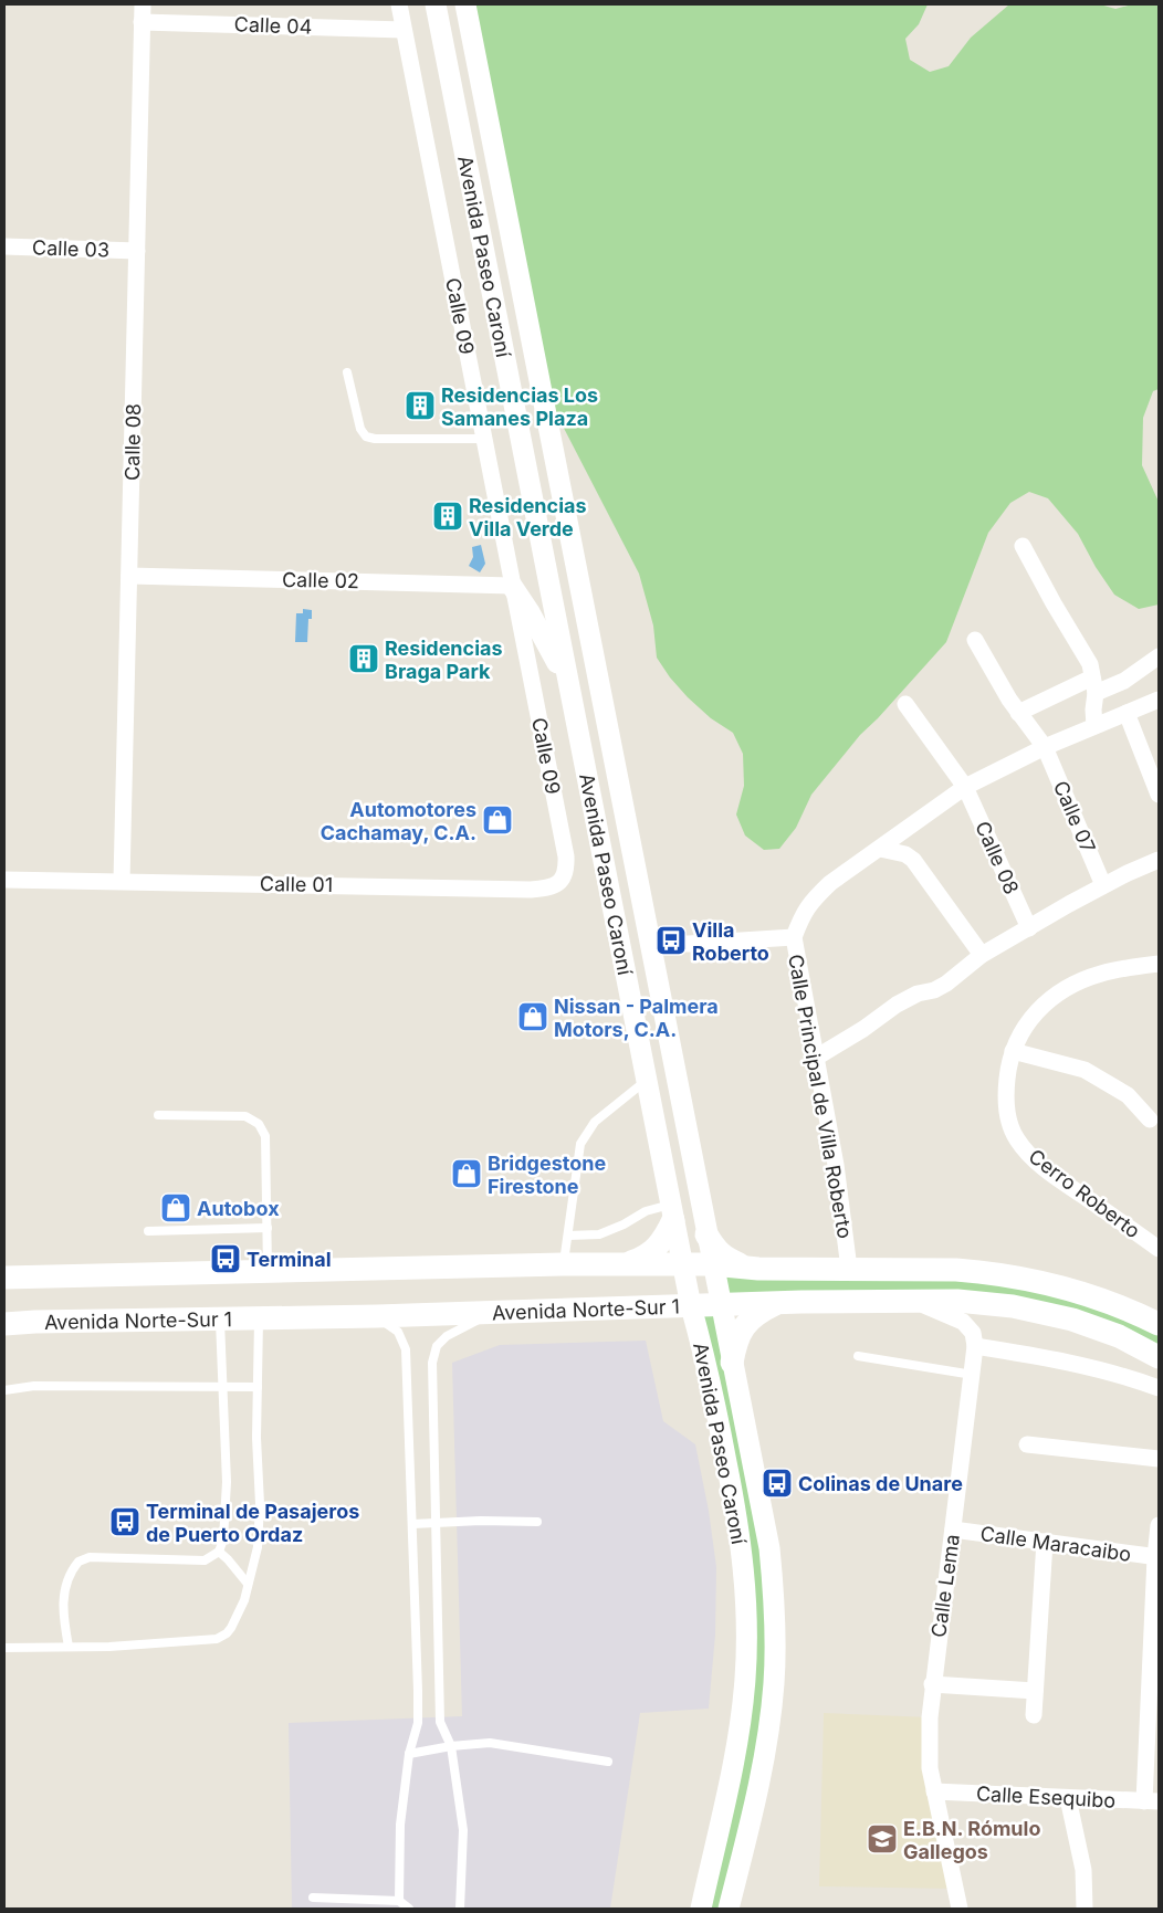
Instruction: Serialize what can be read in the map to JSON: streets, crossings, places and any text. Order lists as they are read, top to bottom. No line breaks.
{"streets":{"main road":["Avenida Norte-Sur 1"],"street":["Calle 04","Calle 03","Avenida Paseo Caroní","Calle 09","Calle 08","Calle 02","Calle 07","Calle 01","Calle Principal de Villa Roberto","Cerro Roberto","Calle Maracaibo","Calle Lema","Calle Esequibo"]},"crossings":[["Calle 04","Calle 09"],["Calle 04","Calle 08"],["Calle 03","Calle 08"],["Avenida Paseo Caroní","Avenida Norte-Sur 1"],["Calle 09","Calle 02"],["Calle 09","Calle 01"],["Calle 08","Calle 02"],["Calle 08","Calle 01"],["Calle 08","Calle Principal de Villa Roberto"],["Calle 07","Calle Principal de Villa Roberto"],["Calle Maracaibo","Calle Lema"],["Calle Lema","Calle Esequibo"]],"places":{"building":["Residencias Los Samanes Plaza","Residencias Villa Verde","Residencias Braga Park"],"shop":["Automotores Cachamay, C.A.","Nissan - Palmera Motors, C.A.","Bridgestone Firestone","Autobox"],"bus stop":["Villa Roberto","Terminal","Colinas de Unare","Terminal de Pasajeros de Puerto Ordaz"],"school or university":["E.B.N. Rómulo Gallegos"]}}
